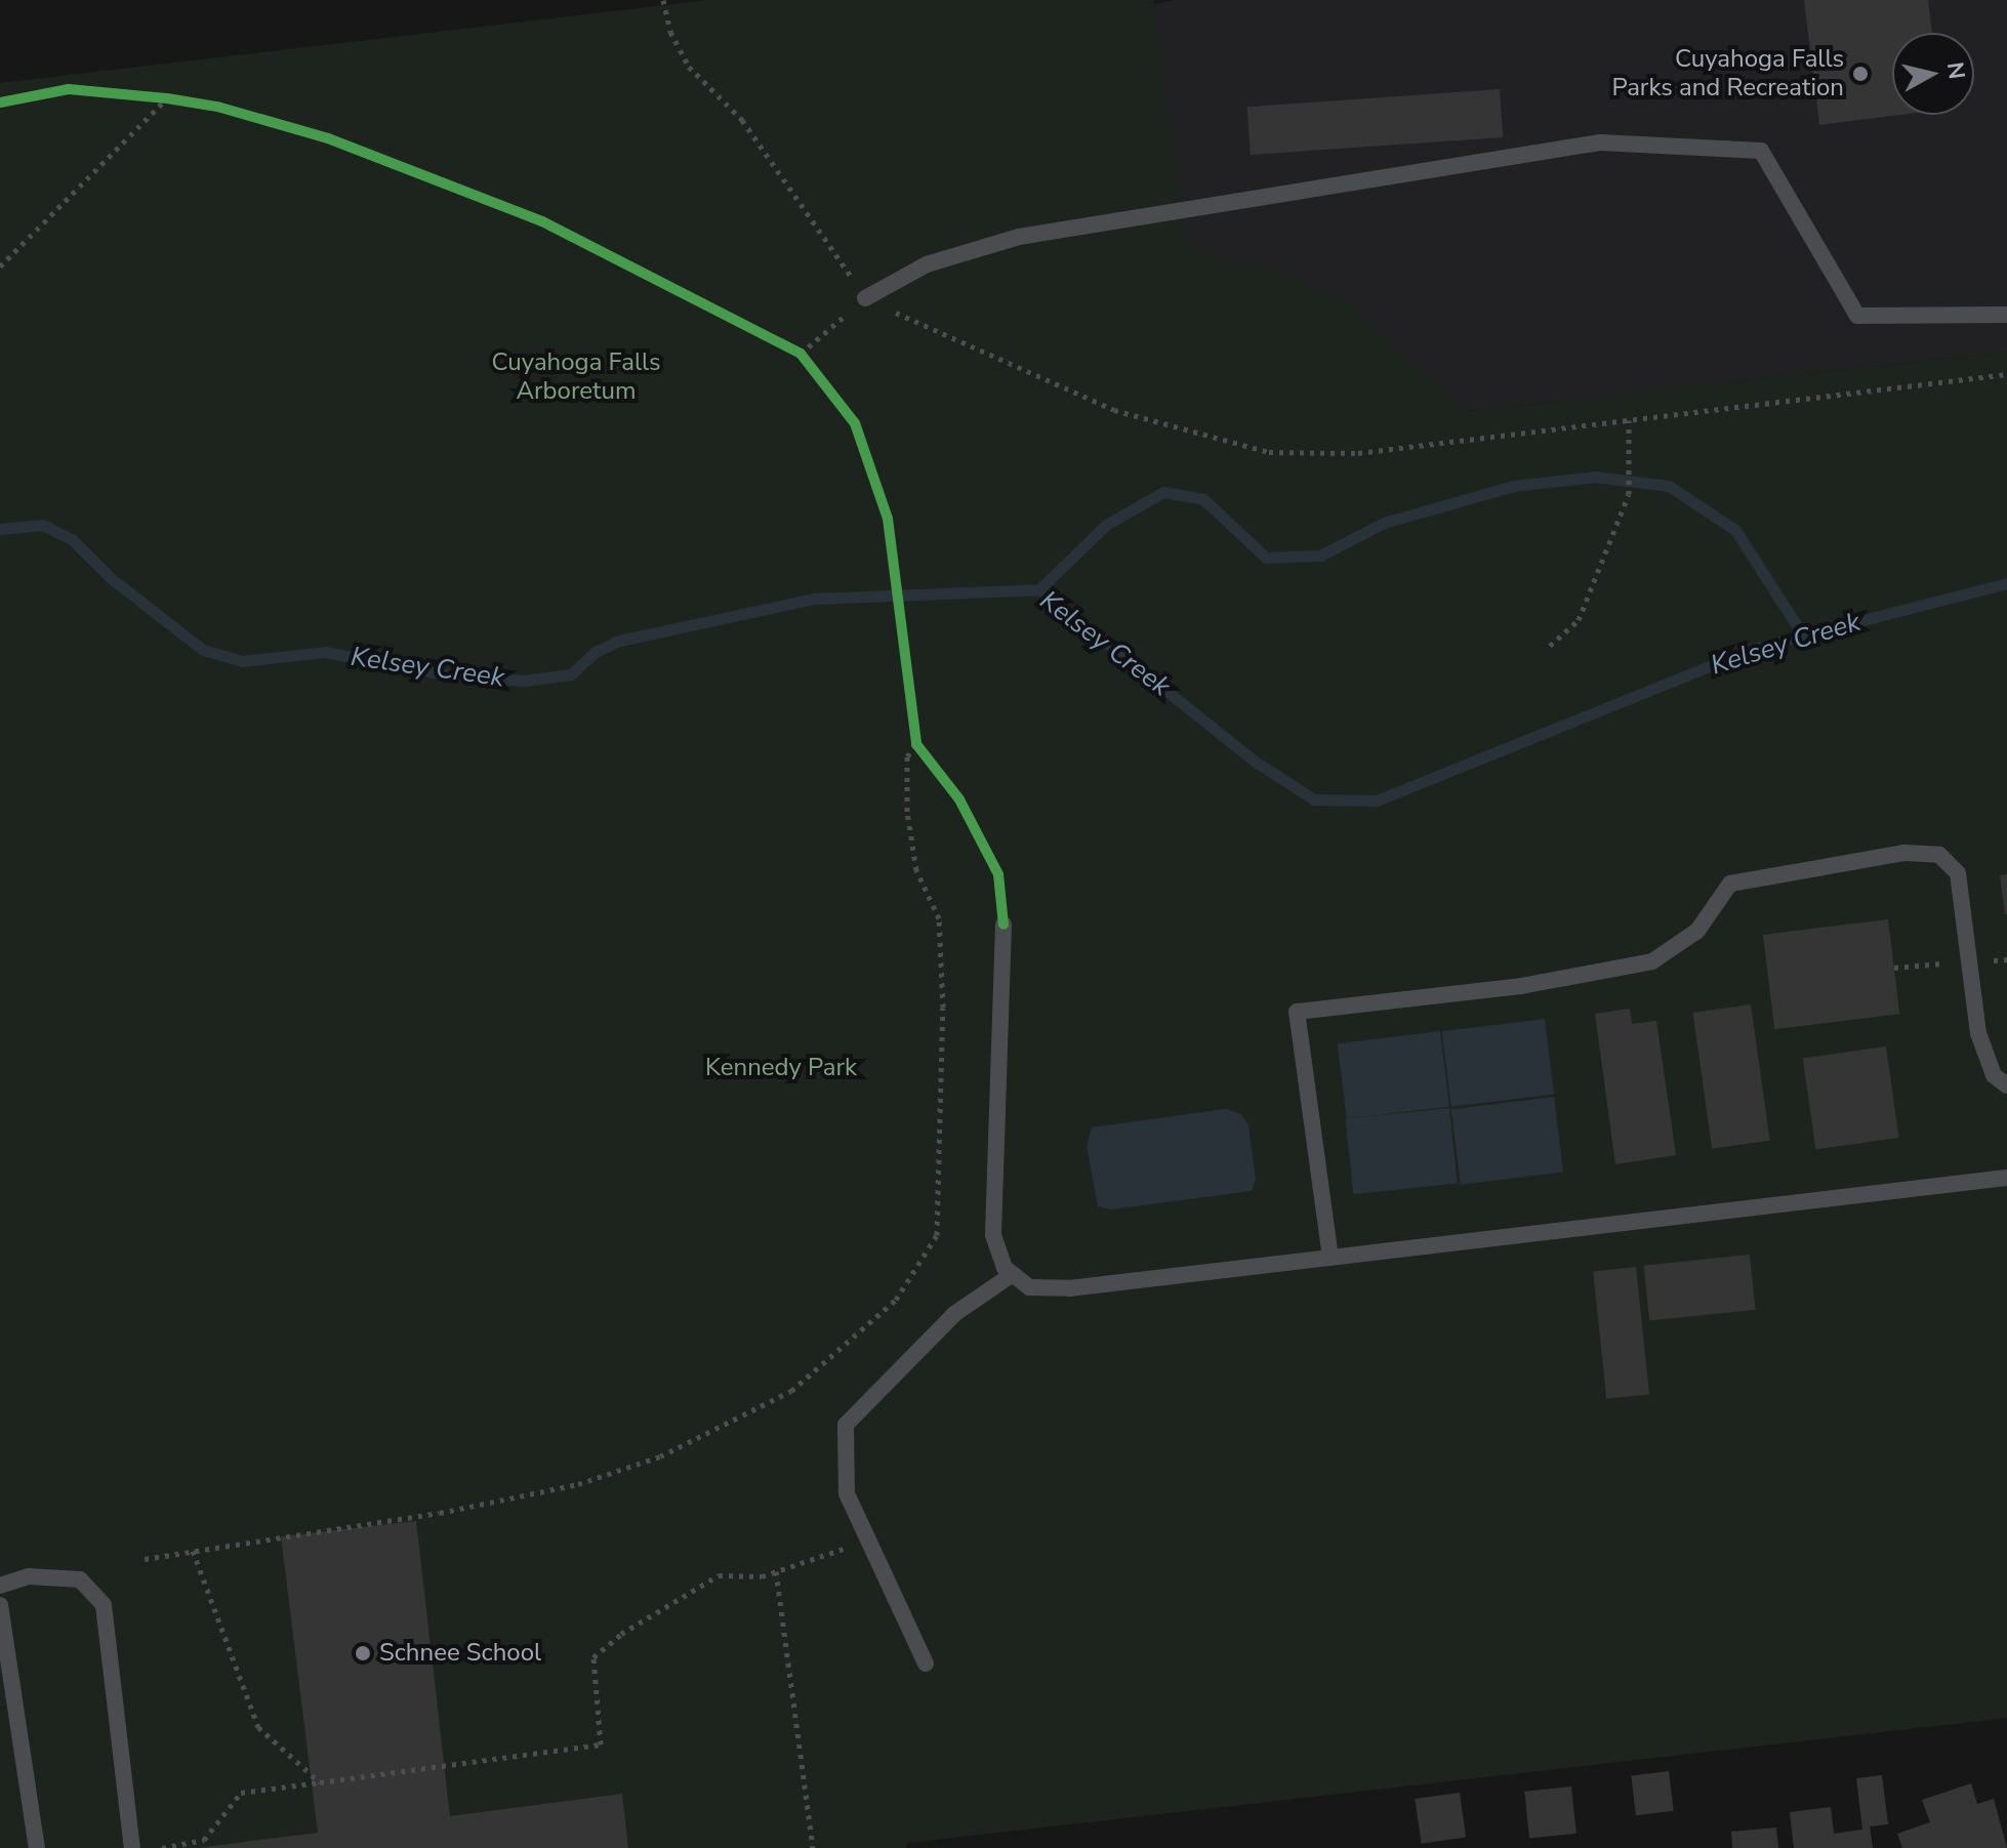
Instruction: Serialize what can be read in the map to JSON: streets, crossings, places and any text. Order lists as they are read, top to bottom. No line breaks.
{"water":["Kelsey Creek"],"parks":["Cuyahoga Falls Arboretum","Kennedy Park"],"places":["Cuyahoga Falls Parks and Recreation","Schnee School"],"north":"right"}
